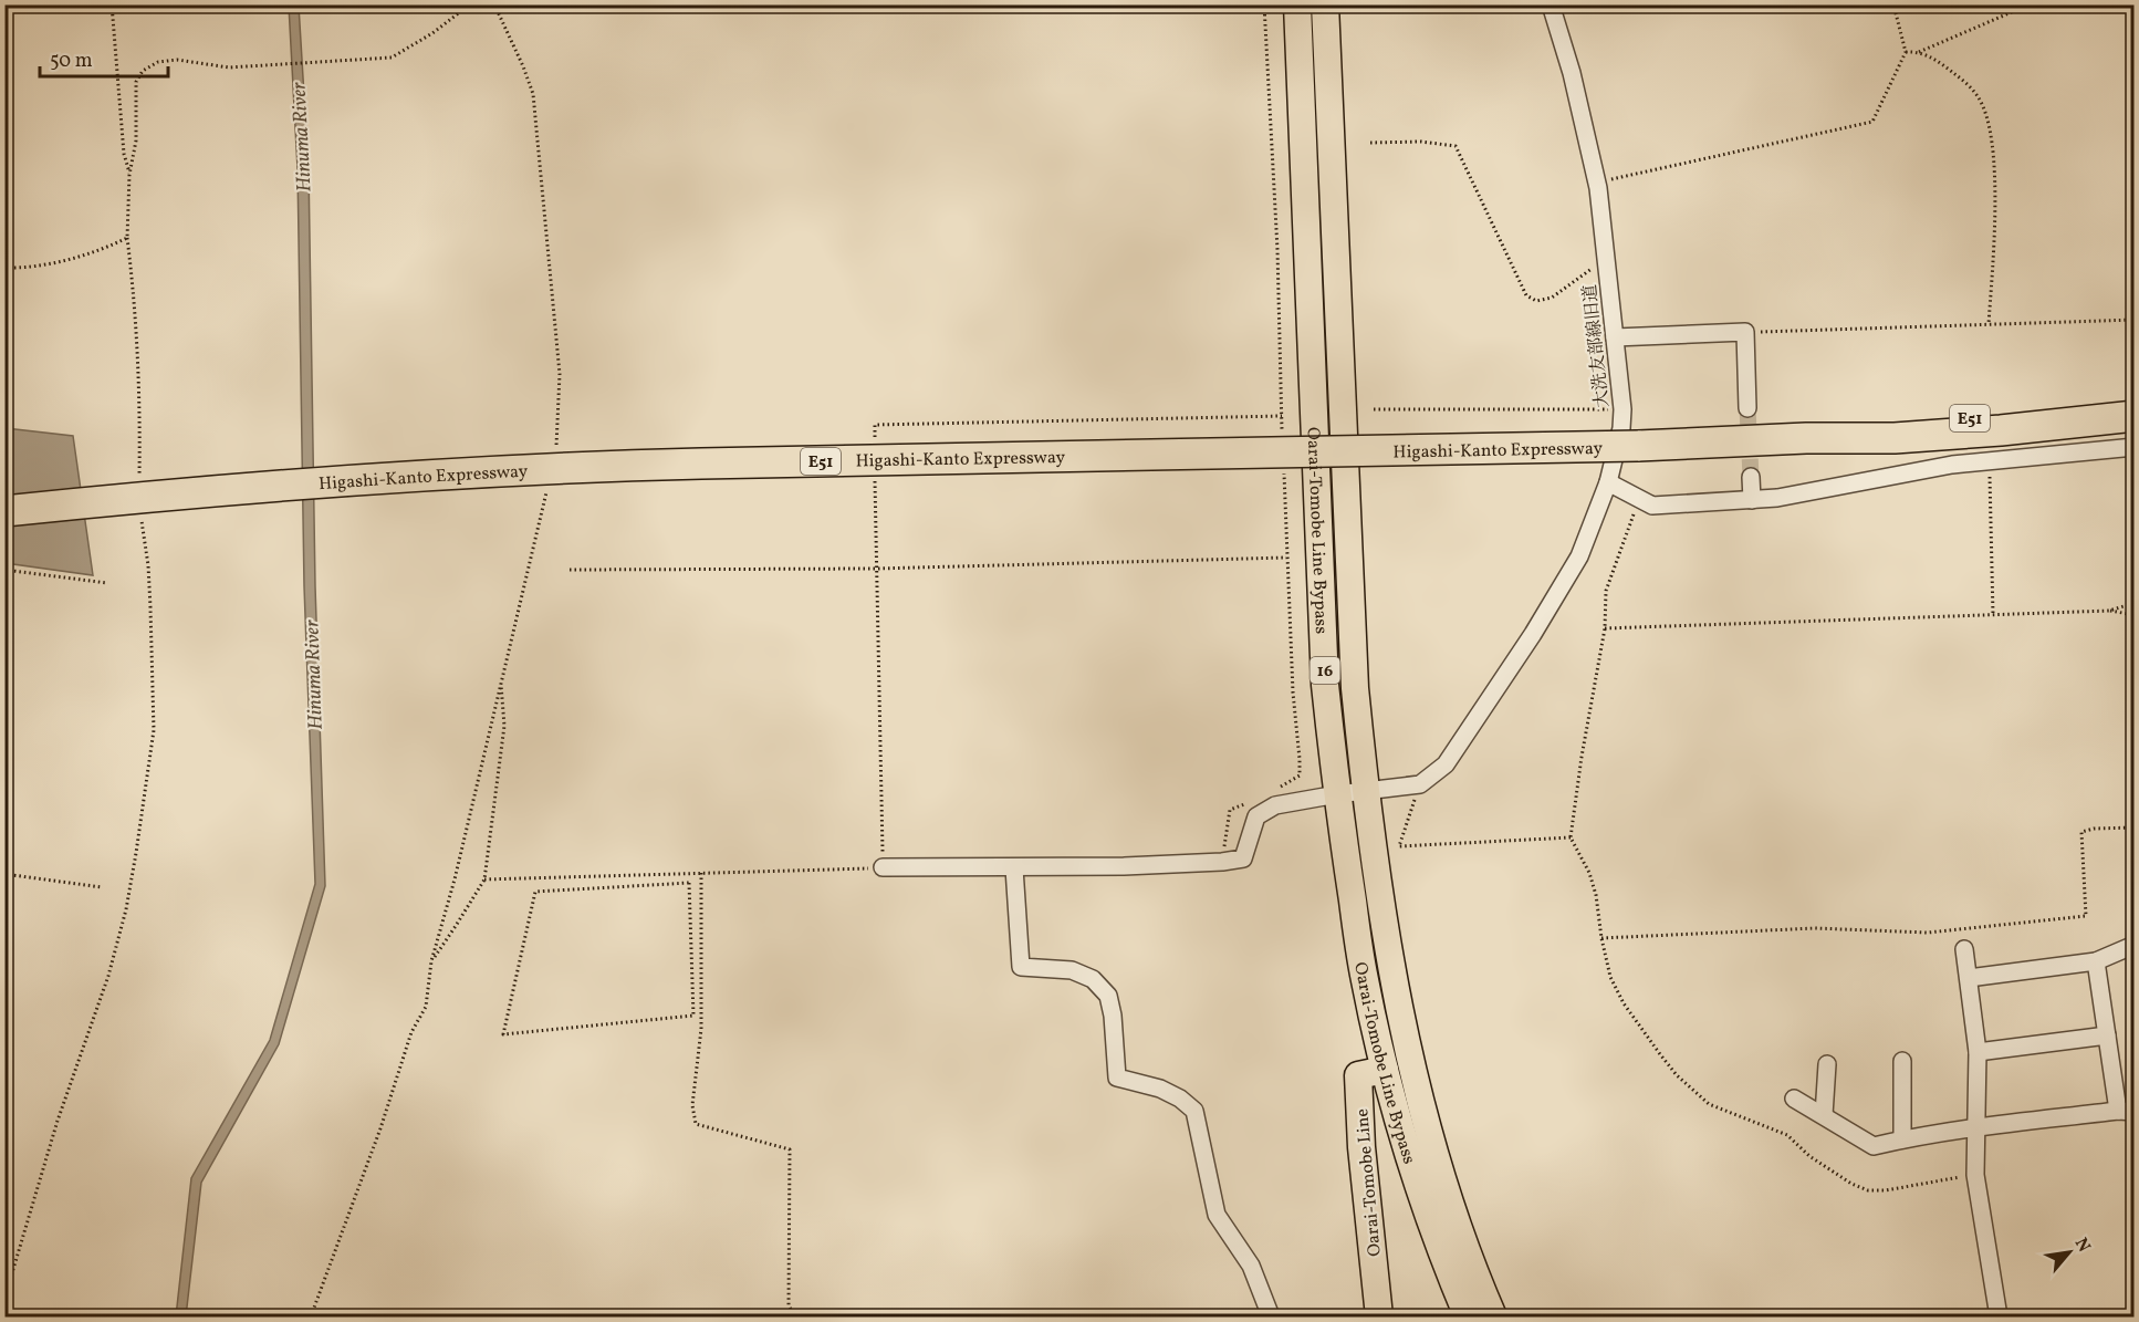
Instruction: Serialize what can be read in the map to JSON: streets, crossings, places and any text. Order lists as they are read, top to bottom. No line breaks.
{"streets":{"highway":["E51","Higashi-Kanto Expressway"],"main road":["Oarai-Tomobe Line Bypass","16","Oarai-Tomobe Line"],"street":["大洗友部線旧道"]},"crossings":[["大洗友部線旧道","Oarai-Tomobe Line Bypass"],["E51","Higashi-Kanto Expressway"],["Oarai-Tomobe Line Bypass","Oarai-Tomobe Line"]],"water":["Hinuma River"],"scale_bar":"50 m","north":"top right"}
